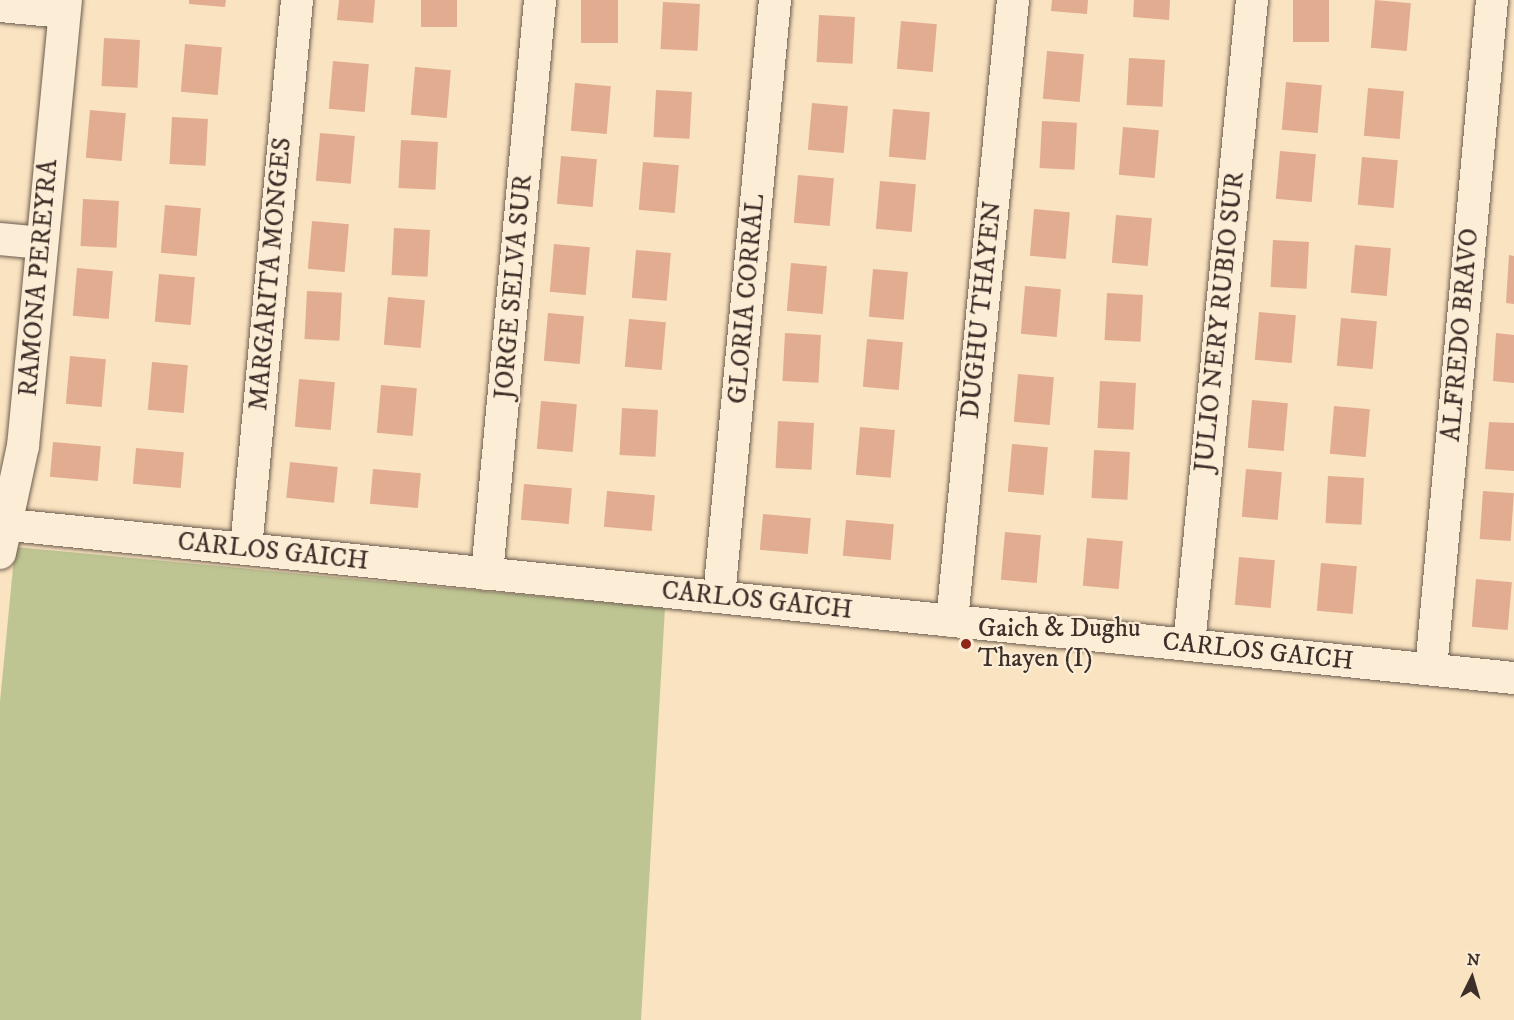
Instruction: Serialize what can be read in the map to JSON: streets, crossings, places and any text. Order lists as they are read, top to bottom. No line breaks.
{"streets":{"street":["MARGARITA MONGES","RAMONA PEREYRA","JORGE SELVA SUR","GLORIA CORRAL","DUGHU THAYEN","JULIO NERY RUBIO SUR","ALFREDO BRAVO","CARLOS GAICH"]},"crossings":[["MARGARITA MONGES","CARLOS GAICH"],["RAMONA PEREYRA","CARLOS GAICH"],["JORGE SELVA SUR","CARLOS GAICH"],["GLORIA CORRAL","CARLOS GAICH"],["DUGHU THAYEN","CARLOS GAICH"],["JULIO NERY RUBIO SUR","CARLOS GAICH"],["ALFREDO BRAVO","CARLOS GAICH"]],"places":["Gaich & Dughu Thayen (I)"],"north":"top"}
